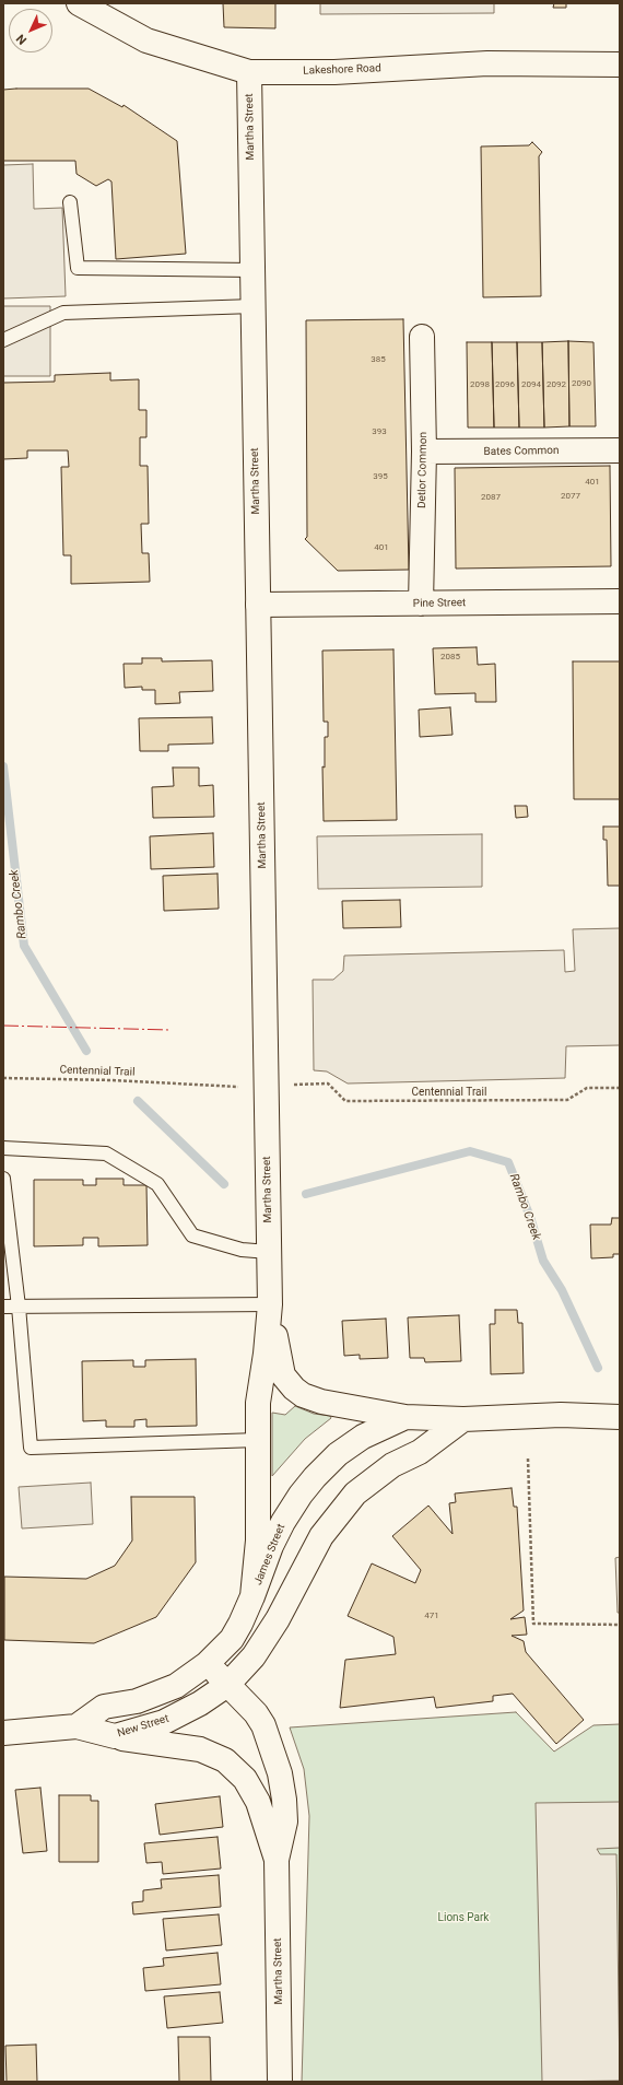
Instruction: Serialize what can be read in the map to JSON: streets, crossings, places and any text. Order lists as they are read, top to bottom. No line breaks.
{"streets":{"street":["Lakeshore Road","Martha Street","Bates Common","Detlor Common","Pine Street","James Street","New Street"],"path":["Centennial Trail"]},"crossings":[["Lakeshore Road","Martha Street"],["Martha Street","Pine Street"],["Martha Street","James Street"],["Bates Common","Detlor Common"],["Detlor Common","Pine Street"]],"water":["Rambo Creek"],"parks":["Lions Park"],"house_numbers":["385","2090","2098","2096","2094","2092","393","395","401","2077","2087","401","2085","471"],"north":"bottom left"}
